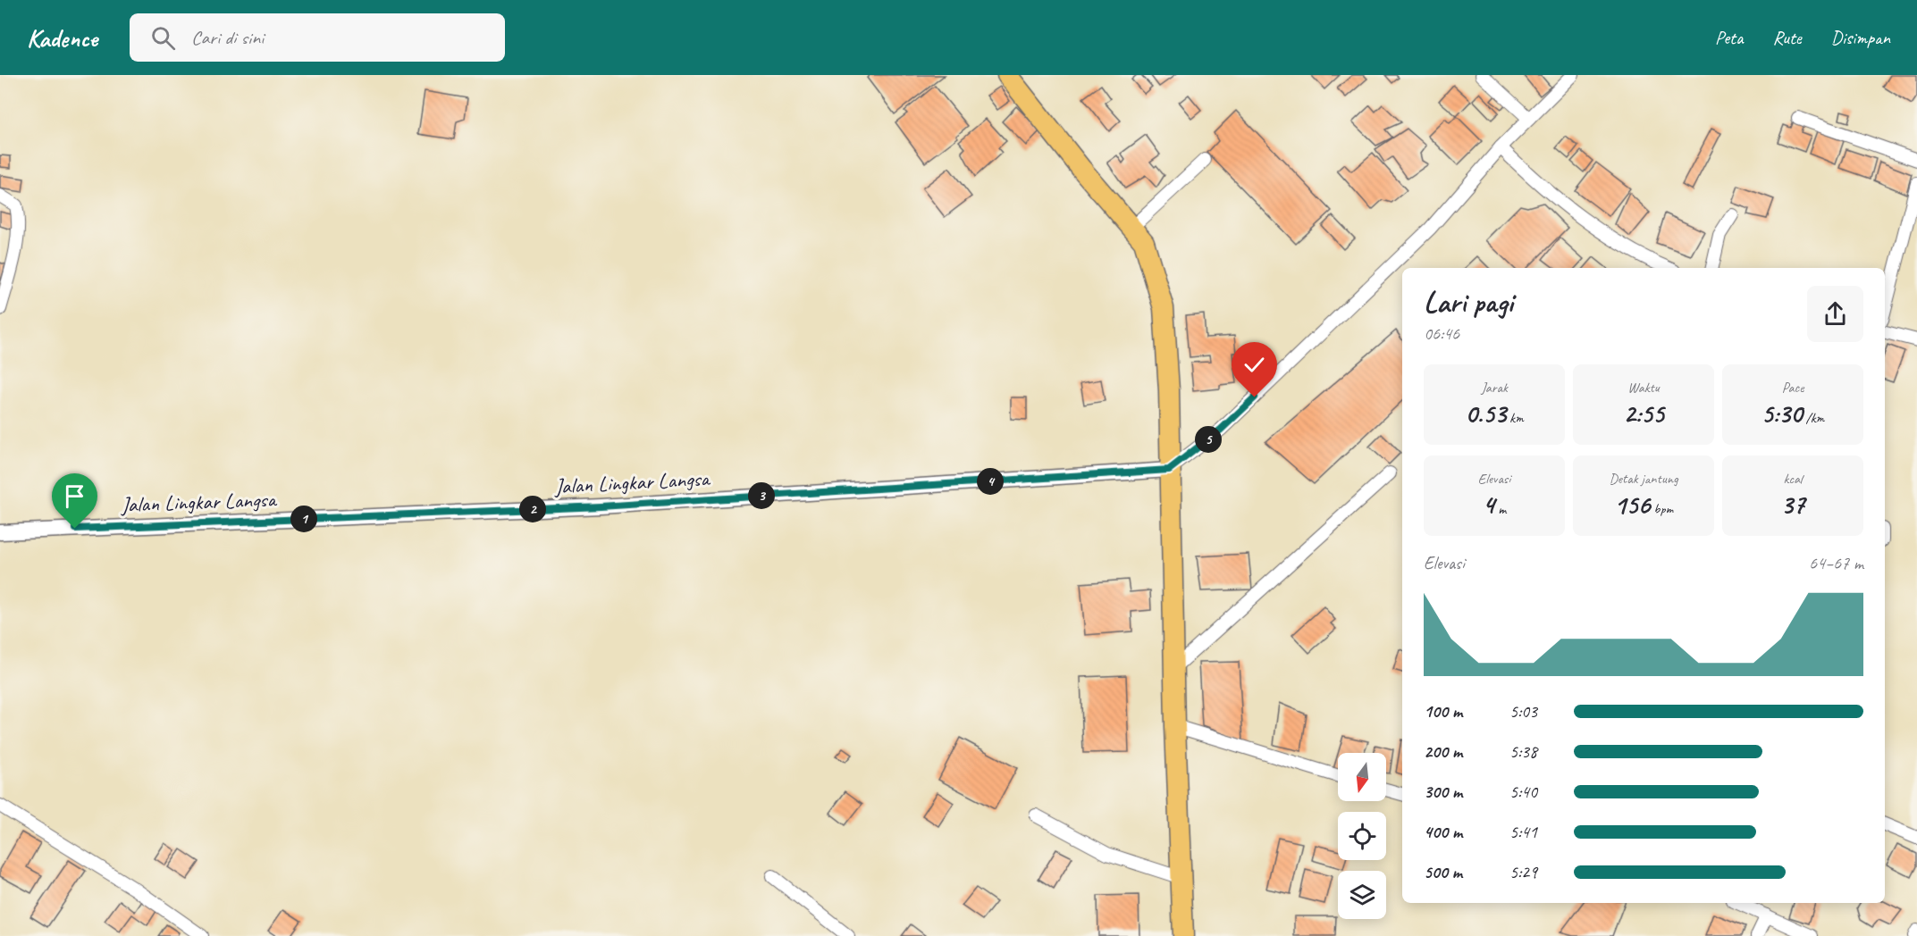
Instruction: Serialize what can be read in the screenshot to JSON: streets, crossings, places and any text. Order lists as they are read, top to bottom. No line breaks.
{"streets":{"street":["Jalan Lingkar Langsa"]},"north":"bottom","page":{"header":"Kadence","search":"Cari di sini","nav":["Peta","Rute","Disimpan"],"heading":["Lari pagi","06:46"],"stats":[["Jarak","0.53 km"],["Waktu","2:55"],["Pace","5:30 /km"],["Elevasi","4 m"],["Detak jantung","156 bpm"],["kcal","37"]],"pins":["5","4","3","2","1"],"chart":["Elevasi","64–67 m"],"list":[{"name":"100 m","note":"5:03"},{"name":"200 m","note":"5:38"},{"name":"300 m","note":"5:40"},{"name":"400 m","note":"5:41"},{"name":"500 m","note":"5:29"}]}}
